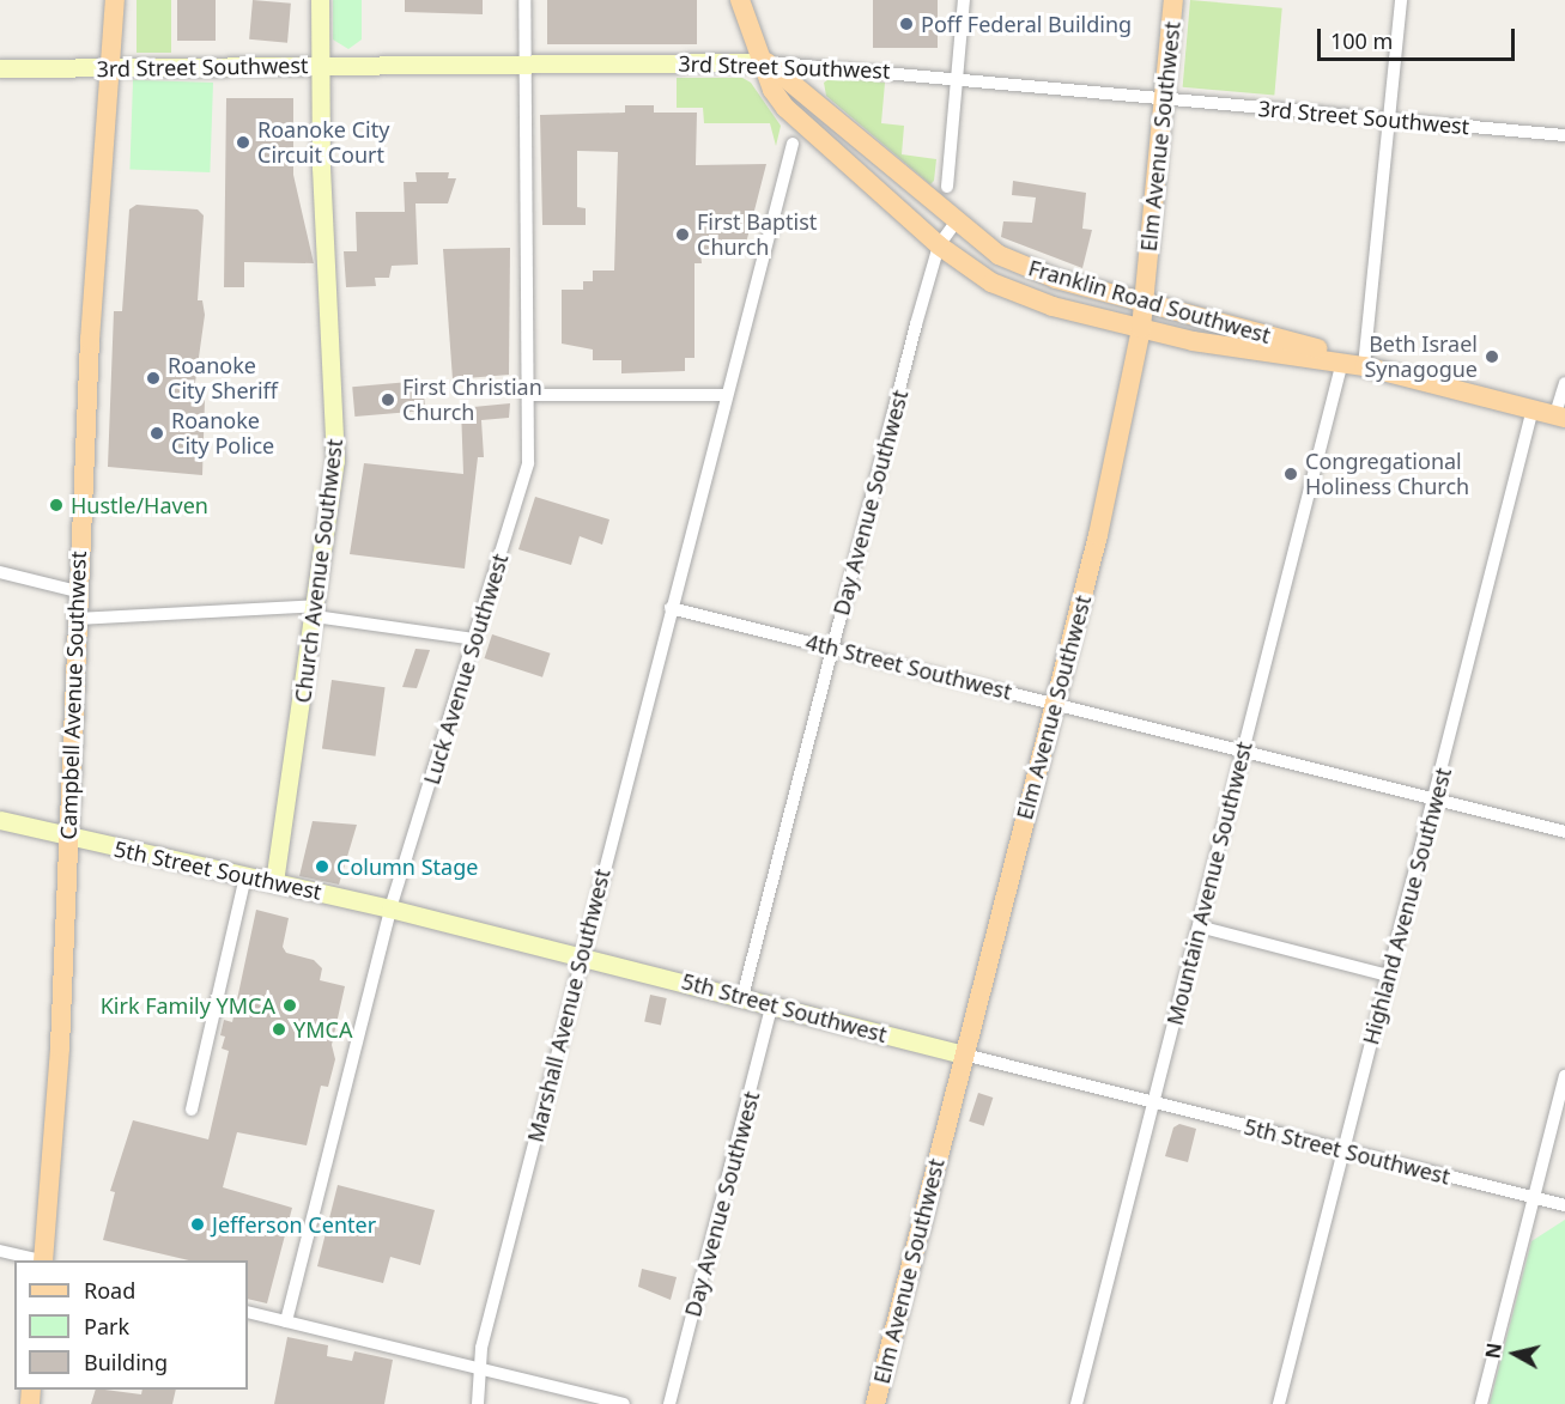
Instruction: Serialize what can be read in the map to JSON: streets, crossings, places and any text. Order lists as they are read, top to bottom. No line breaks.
{"streets":{"main road":["Elm Avenue Southwest","Franklin Road Southwest","Campbell Avenue Southwest"],"street":["3rd Street Southwest","Day Avenue Southwest","Church Avenue Southwest","4th Street Southwest","Luck Avenue Southwest","5th Street Southwest","Mountain Avenue Southwest","Highland Avenue Southwest","Marshall Avenue Southwest"]},"crossings":[["3rd Street Southwest","Elm Avenue Southwest"],["3rd Street Southwest","Franklin Road Southwest"],["3rd Street Southwest","Church Avenue Southwest"],["3rd Street Southwest","Luck Avenue Southwest"],["3rd Street Southwest","Campbell Avenue Southwest"],["Elm Avenue Southwest","Franklin Road Southwest"],["Elm Avenue Southwest","4th Street Southwest"],["Elm Avenue Southwest","5th Street Southwest"],["Franklin Road Southwest","Day Avenue Southwest"],["Franklin Road Southwest","Mountain Avenue Southwest"],["Franklin Road Southwest","Highland Avenue Southwest"],["Day Avenue Southwest","4th Street Southwest"],["Day Avenue Southwest","5th Street Southwest"],["Church Avenue Southwest","5th Street Southwest"],["4th Street Southwest","Mountain Avenue Southwest"],["4th Street Southwest","Highland Avenue Southwest"],["4th Street Southwest","Marshall Avenue Southwest"],["Luck Avenue Southwest","5th Street Southwest"],["Campbell Avenue Southwest","5th Street Southwest"],["5th Street Southwest","Mountain Avenue Southwest"],["5th Street Southwest","Highland Avenue Southwest"],["5th Street Southwest","Marshall Avenue Southwest"]],"places":["Poff Federal Building","Roanoke City Circuit Court","First Baptist Church","Beth Israel Synagogue","Roanoke City Sheriff","First Christian Church","Roanoke City Police","Congregational Holiness Church","Hustle/Haven","Column Stage","Kirk Family YMCA","YMCA","Jefferson Center"],"legend":["Road","Park","Building"],"scale_bar":"100 m","north":"left"}
